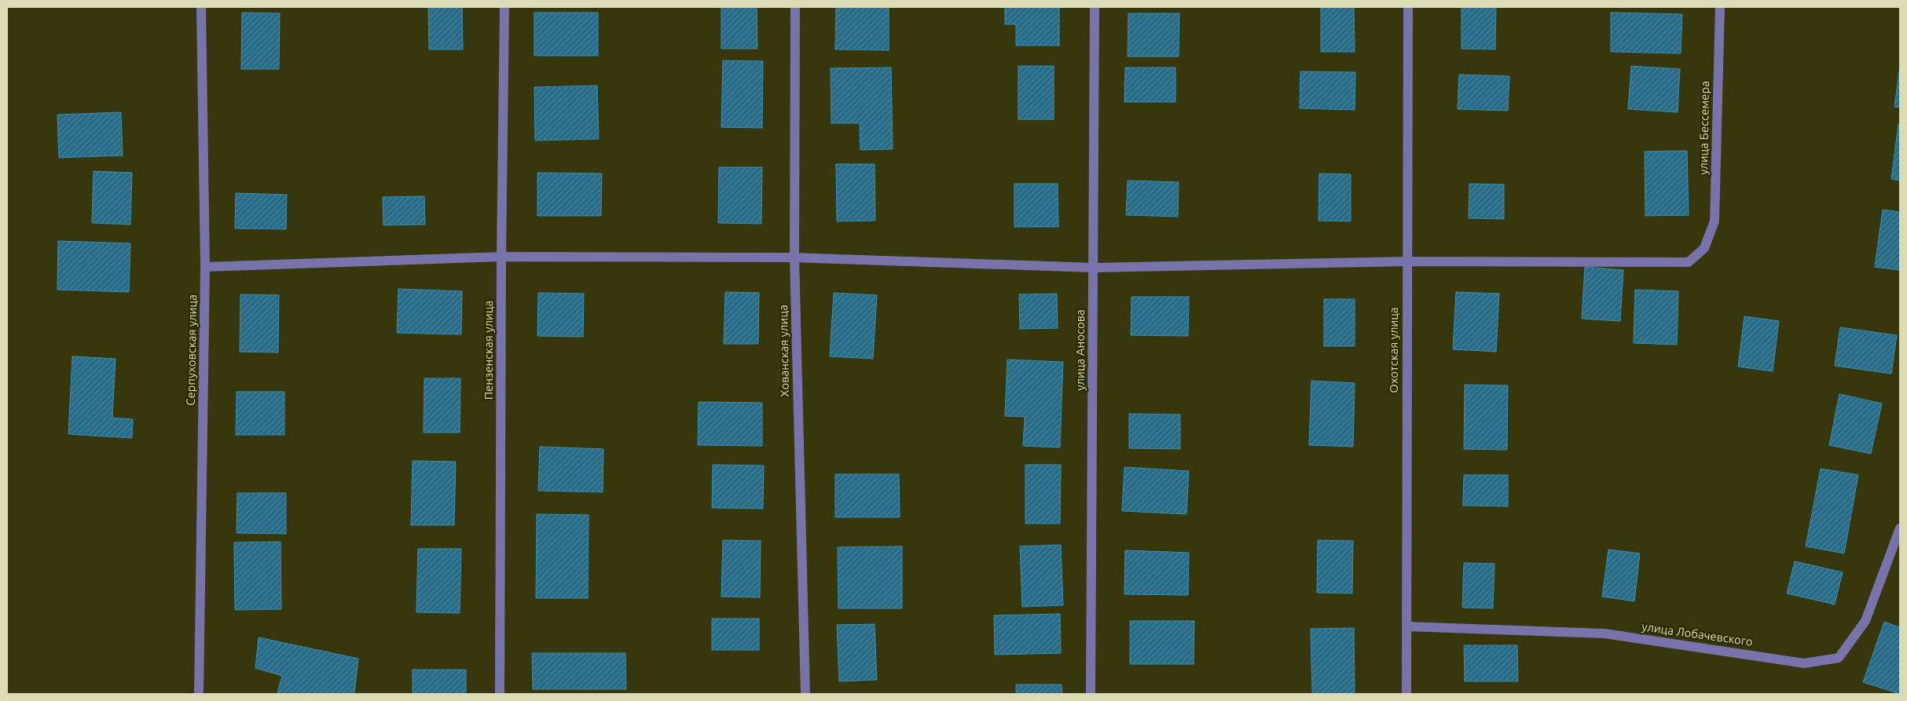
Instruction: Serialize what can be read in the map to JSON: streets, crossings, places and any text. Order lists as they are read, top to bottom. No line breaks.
{"streets":{"street":["улица Бессемера","Серпуховская улица","Пензенская улица","улица Аносова","Охотская улица","Хованская улица","улица Лобачевского"]},"crossings":[["улица Бессемера","Охотская улица"],["Охотская улица","улица Лобачевского"]]}
